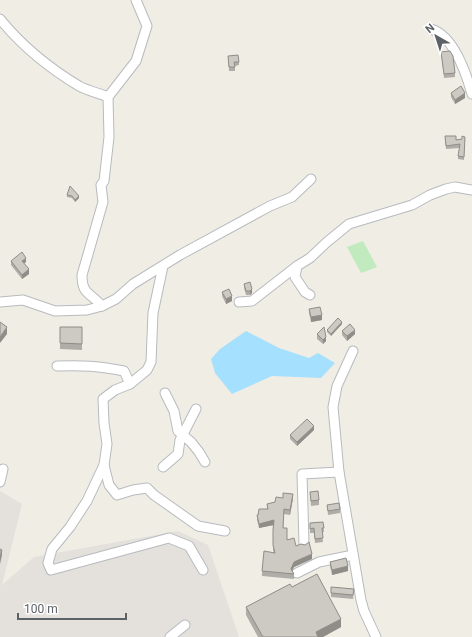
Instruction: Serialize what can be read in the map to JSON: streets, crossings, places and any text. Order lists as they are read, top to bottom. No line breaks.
{"scale_bar":"100 m","north":"top left"}
